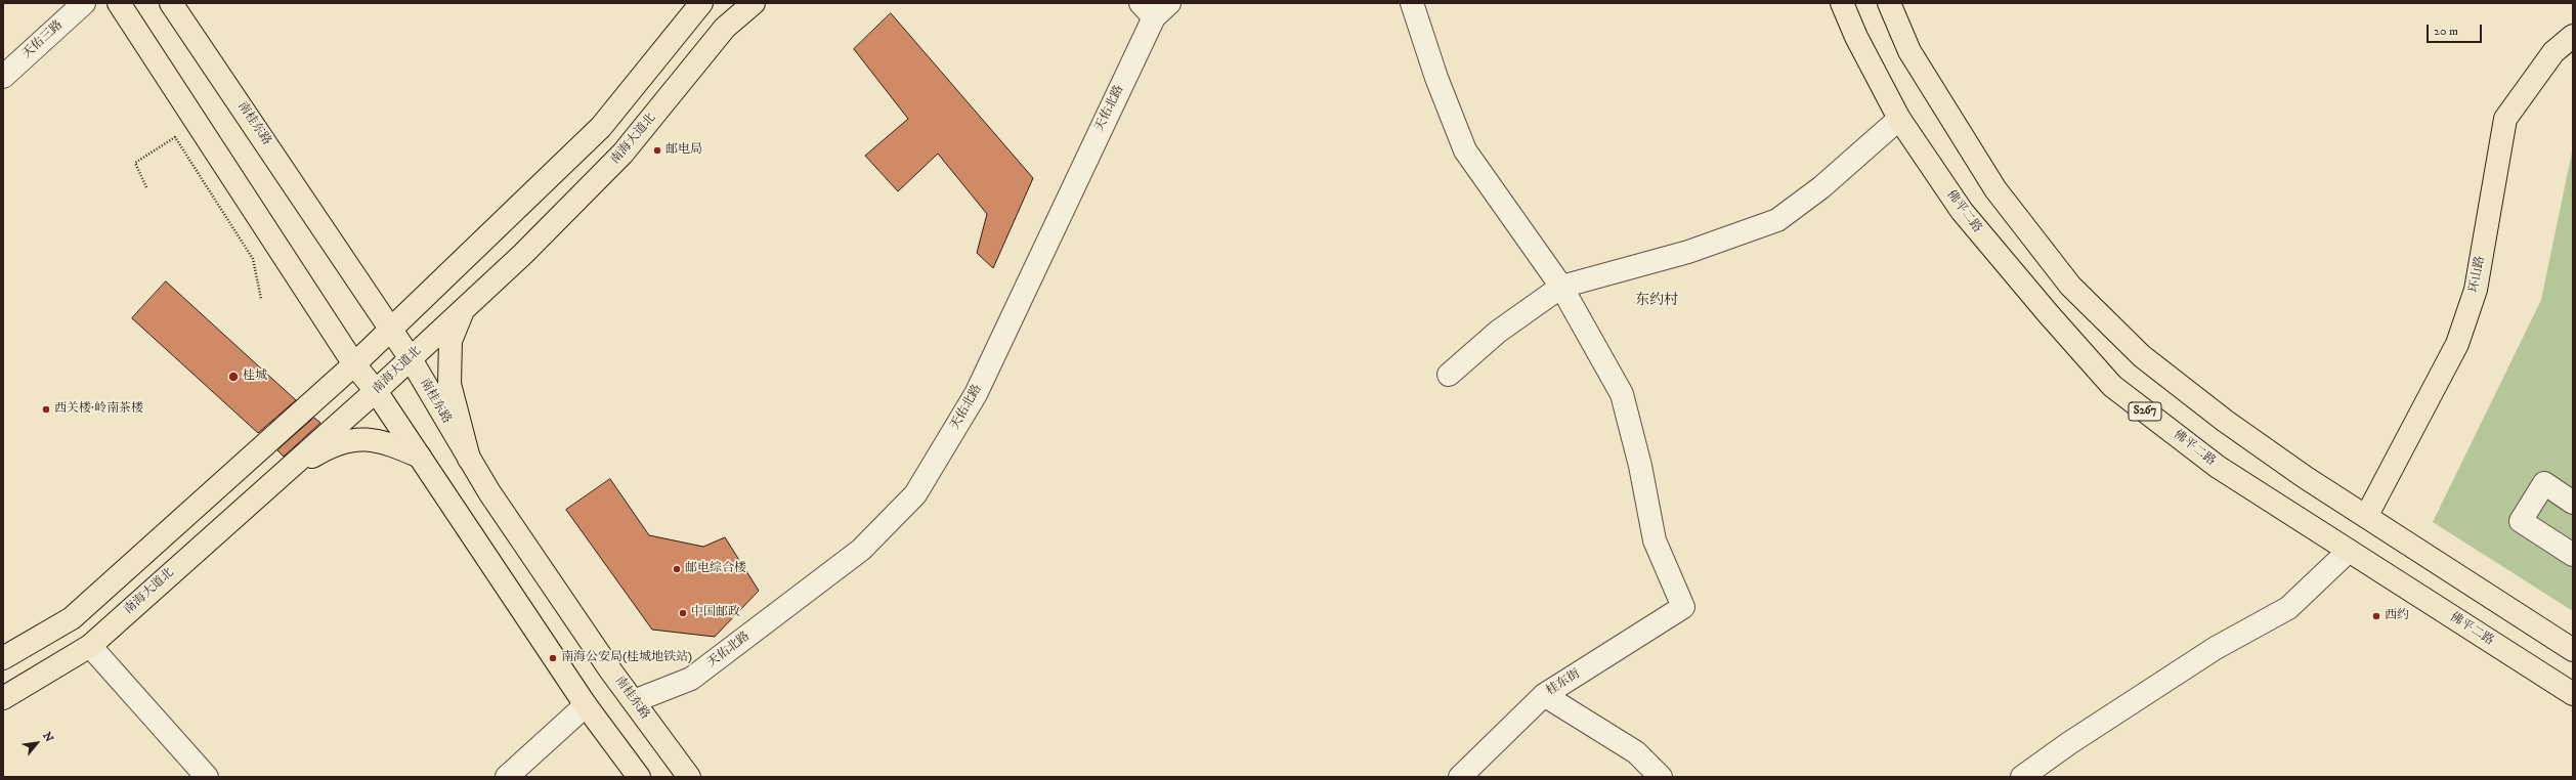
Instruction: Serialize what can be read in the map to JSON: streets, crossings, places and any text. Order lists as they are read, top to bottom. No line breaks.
{"streets":{"main road":["南桂东路","南海大道北","佛平二路","环山路","S267"],"street":["天佑三路","天佑北路","桂东街"]},"crossings":[["天佑北路","南桂东路"],["南桂东路","南海大道北"]],"districts":["东约村"],"places":["邮电局","桂城","西关楼·岭南茶楼","邮电综合楼","中国邮政","西约","南海公安局(桂城地铁站)"],"scale_bar":"20 m","north":"top right"}
